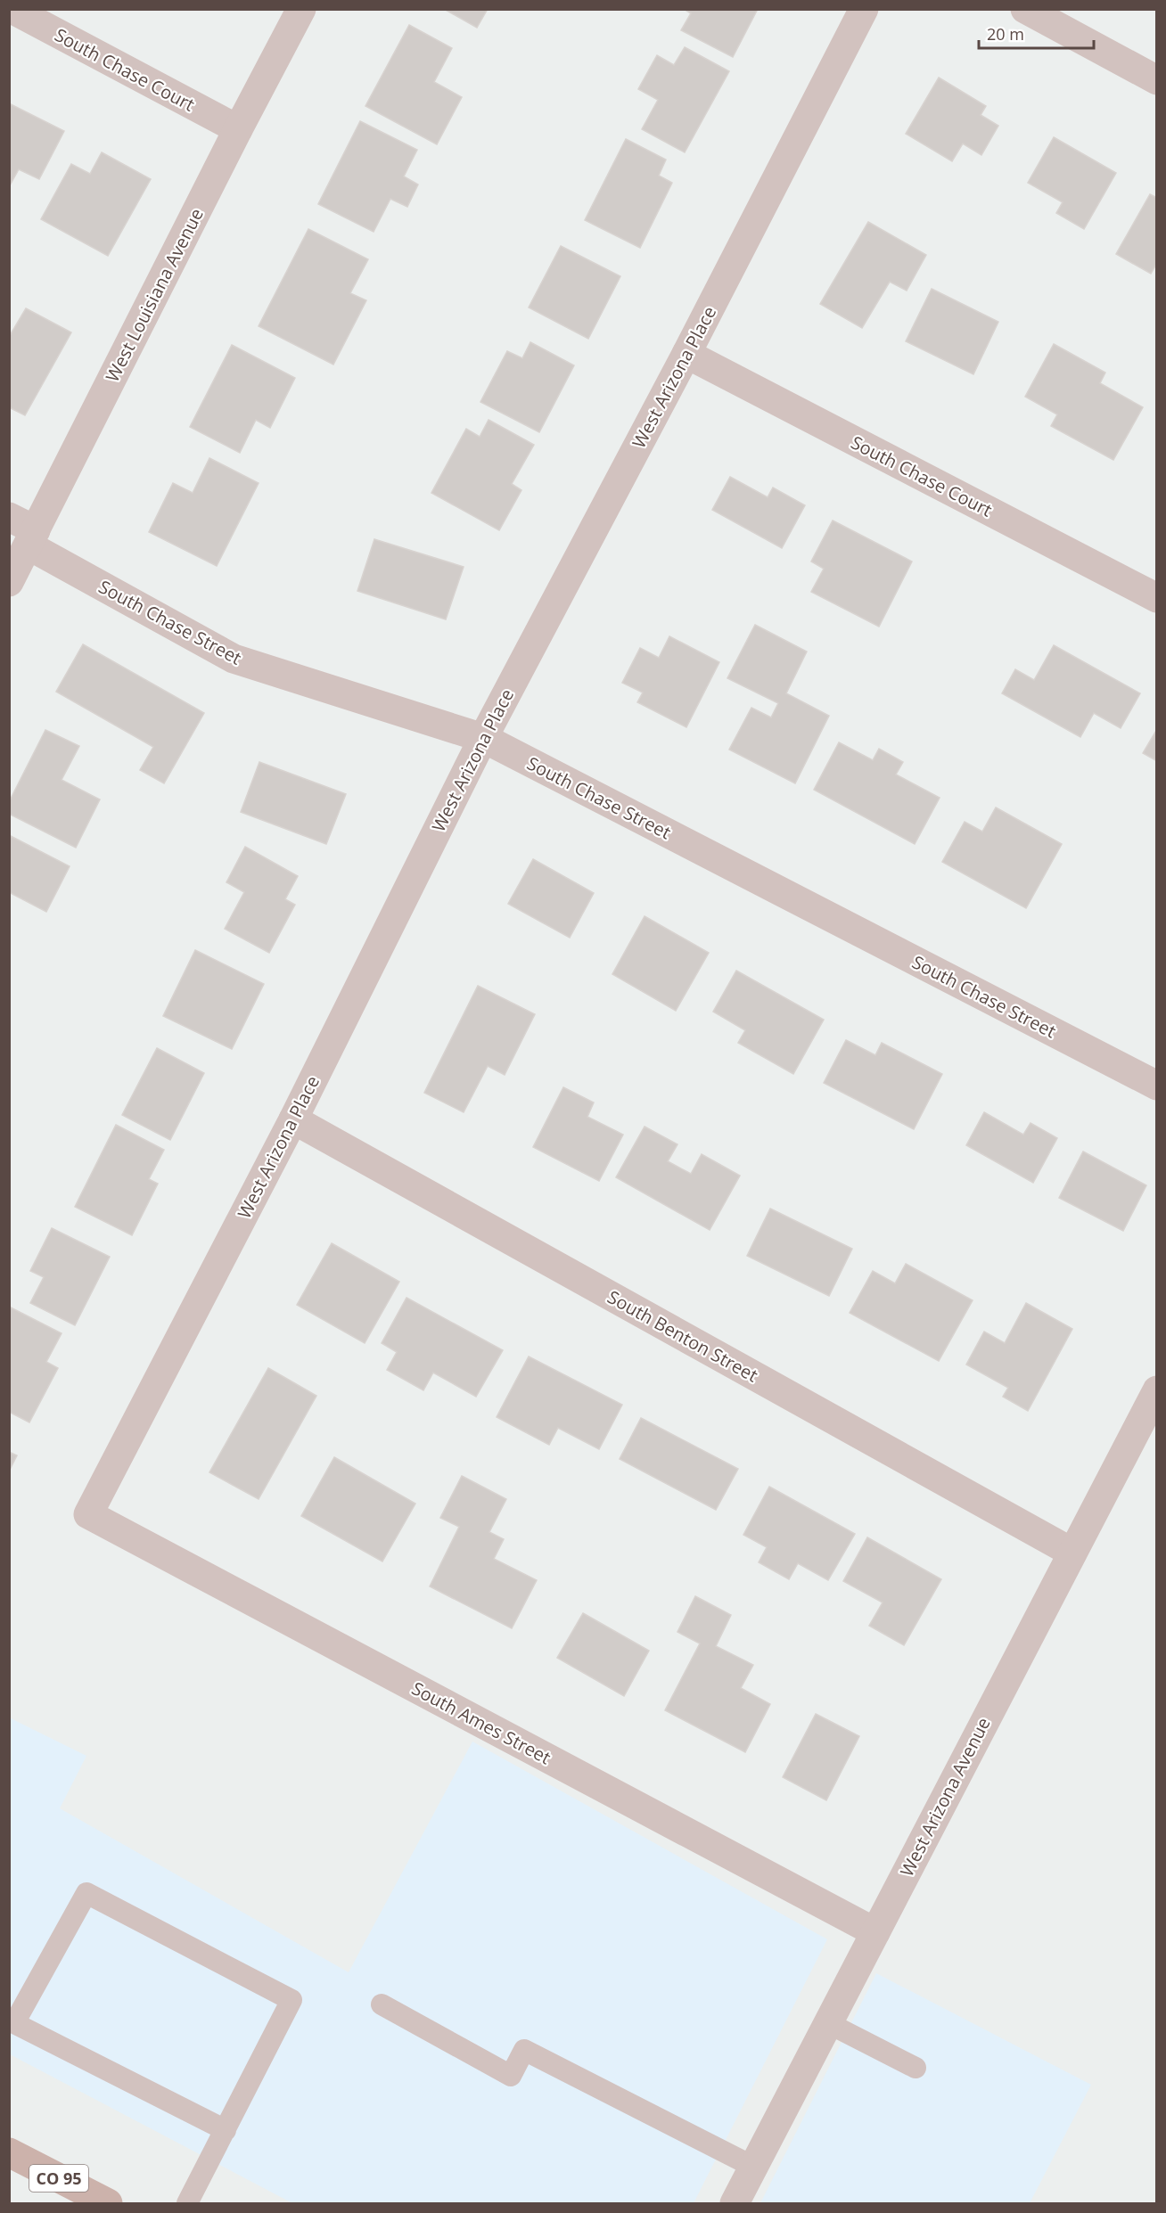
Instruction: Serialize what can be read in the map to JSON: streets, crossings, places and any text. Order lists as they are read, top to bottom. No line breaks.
{"streets":{"main road":["CO 95"],"street":["South Chase Court","West Louisiana Avenue","West Arizona Place","South Chase Street","South Benton Street","South Ames Street","West Arizona Avenue"]},"crossings":[["South Chase Court","West Louisiana Avenue"],["South Chase Court","West Arizona Place"],["West Louisiana Avenue","South Chase Street"],["West Arizona Place","South Chase Street"],["West Arizona Place","South Benton Street"],["West Arizona Place","South Ames Street"],["South Benton Street","West Arizona Avenue"],["South Ames Street","West Arizona Avenue"]],"scale_bar":"20 m"}
